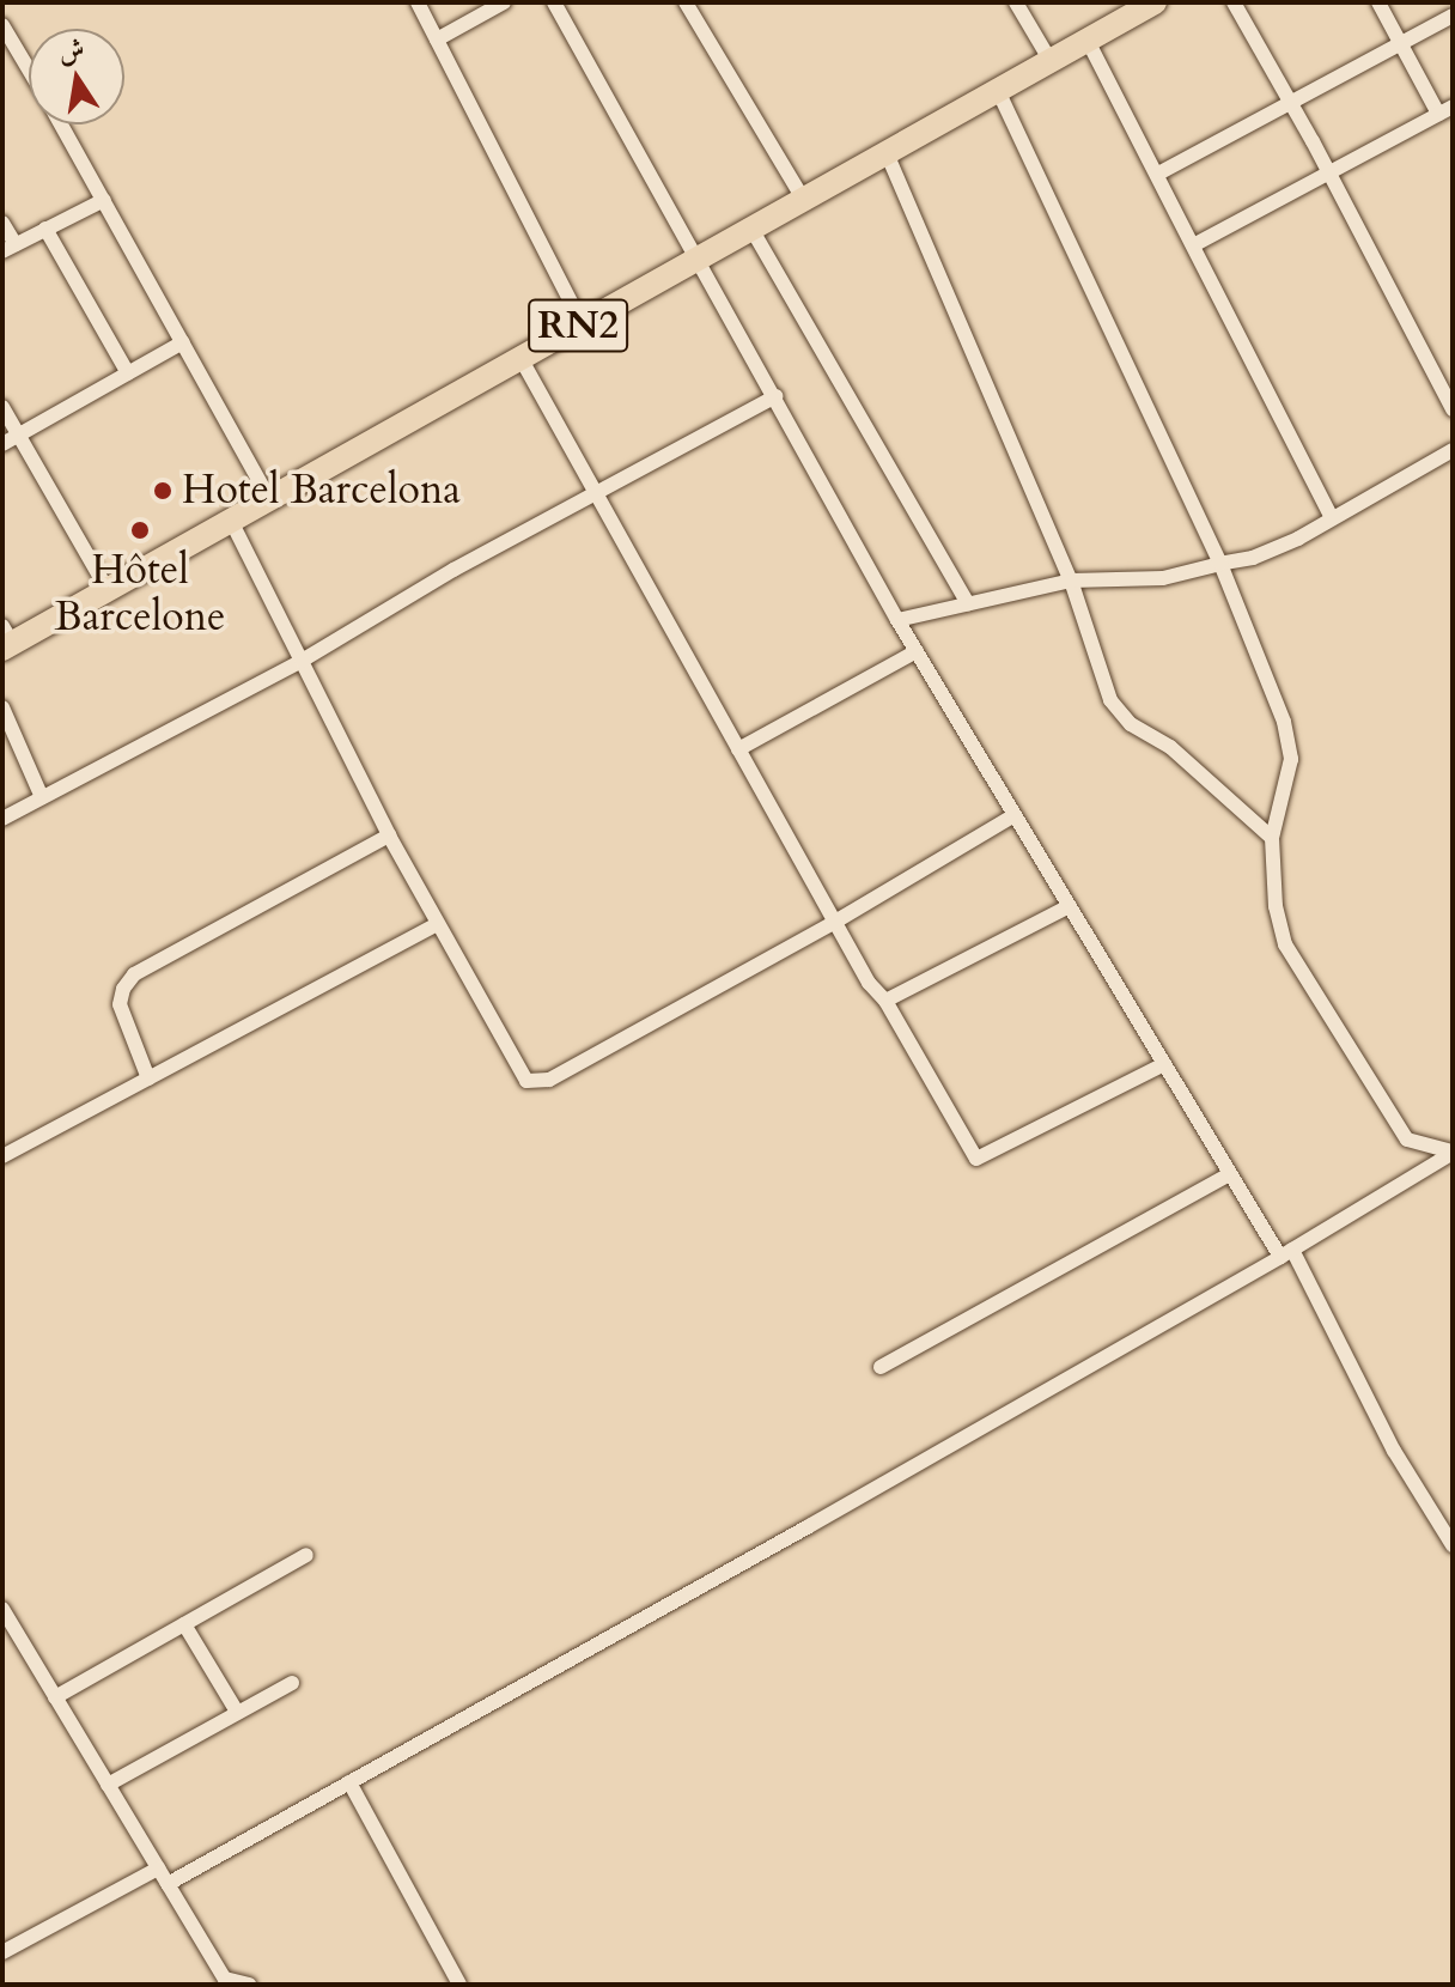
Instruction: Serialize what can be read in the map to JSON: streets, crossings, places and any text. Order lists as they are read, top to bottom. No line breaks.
{"streets":{"main road":["RN2"]},"places":["Hotel Barcelona","Hôtel Barcelone"],"north":"top"}
